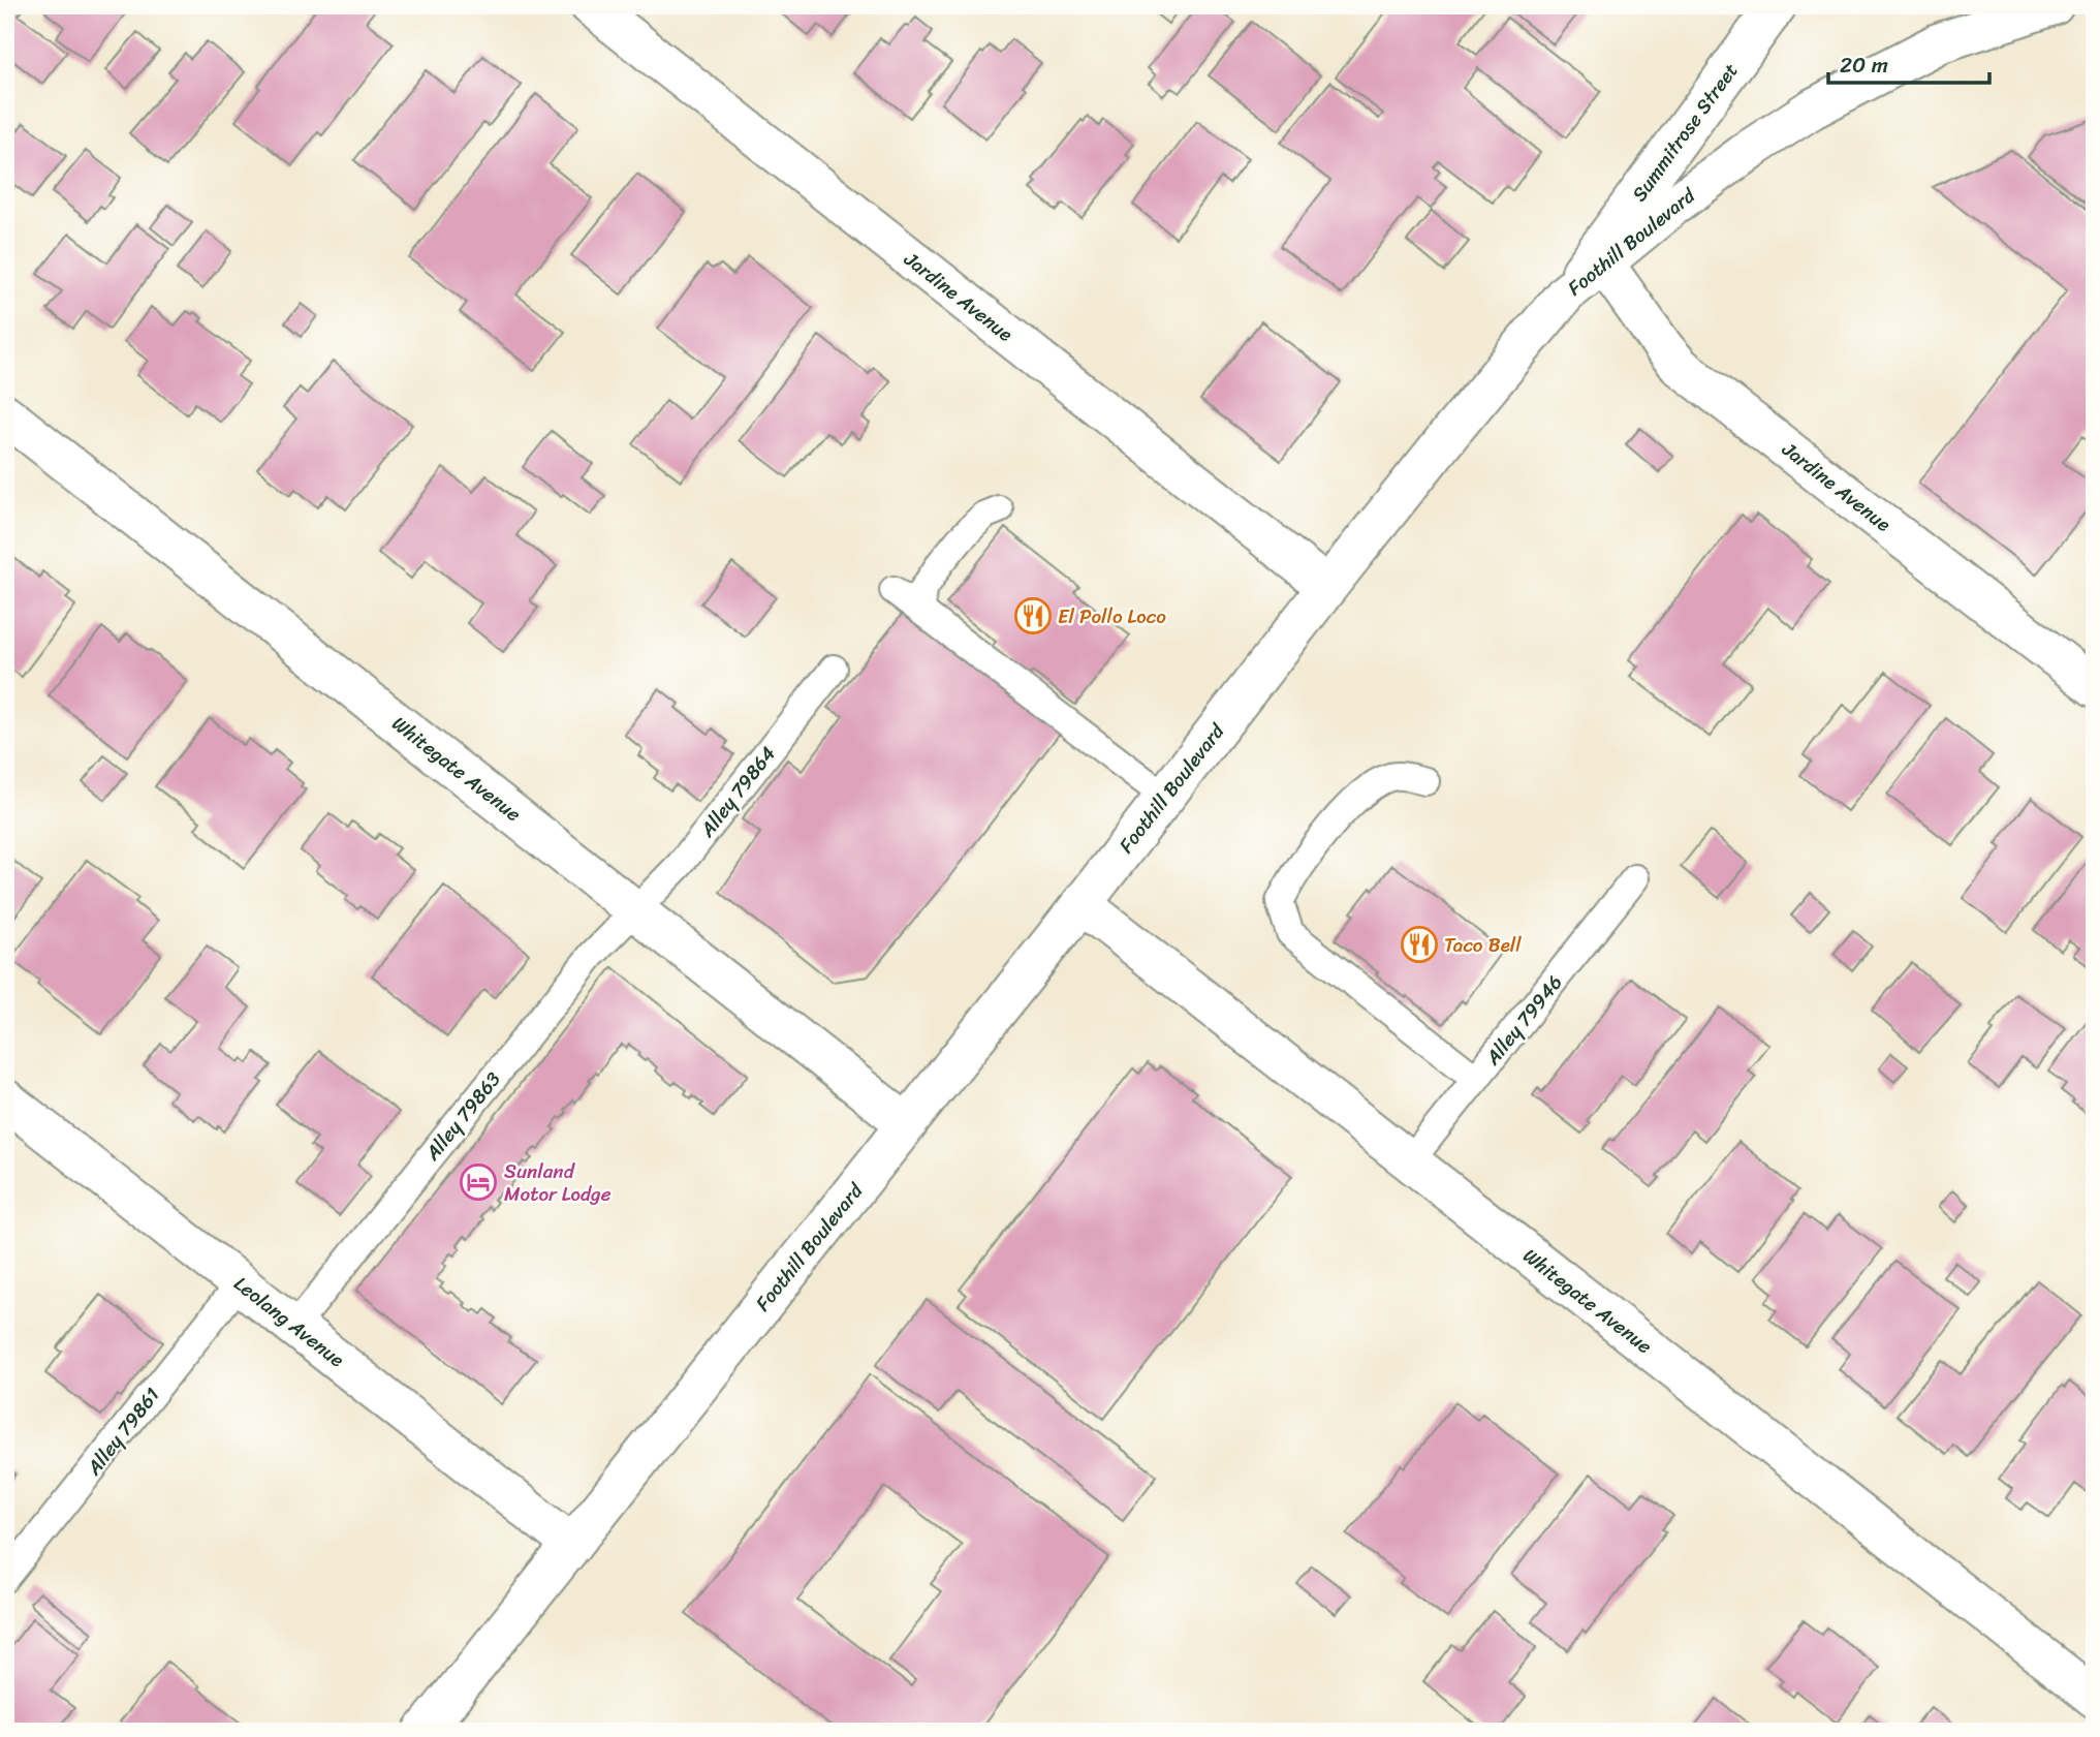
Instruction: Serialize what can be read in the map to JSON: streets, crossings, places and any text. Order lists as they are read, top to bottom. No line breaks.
{"streets":{"street":["Summitrose Street","Foothill Boulevard","Jardine Avenue","Whitegate Avenue","Leolang Avenue"],"lane":["Alley 79864","Alley 79946","Alley 79863","Alley 79861"]},"crossings":[["Summitrose Street","Foothill Boulevard"],["Foothill Boulevard","Jardine Avenue"],["Foothill Boulevard","Whitegate Avenue"],["Foothill Boulevard","Leolang Avenue"],["Whitegate Avenue","Alley 79864"],["Whitegate Avenue","Alley 79946"],["Whitegate Avenue","Alley 79863"],["Alley 79864","Alley 79863"],["Alley 79863","Leolang Avenue"],["Leolang Avenue","Alley 79861"]],"places":{"restaurant":["El Pollo Loco","Taco Bell"],"hotel":["Sunland Motor Lodge"]},"scale_bar":"20 m"}
